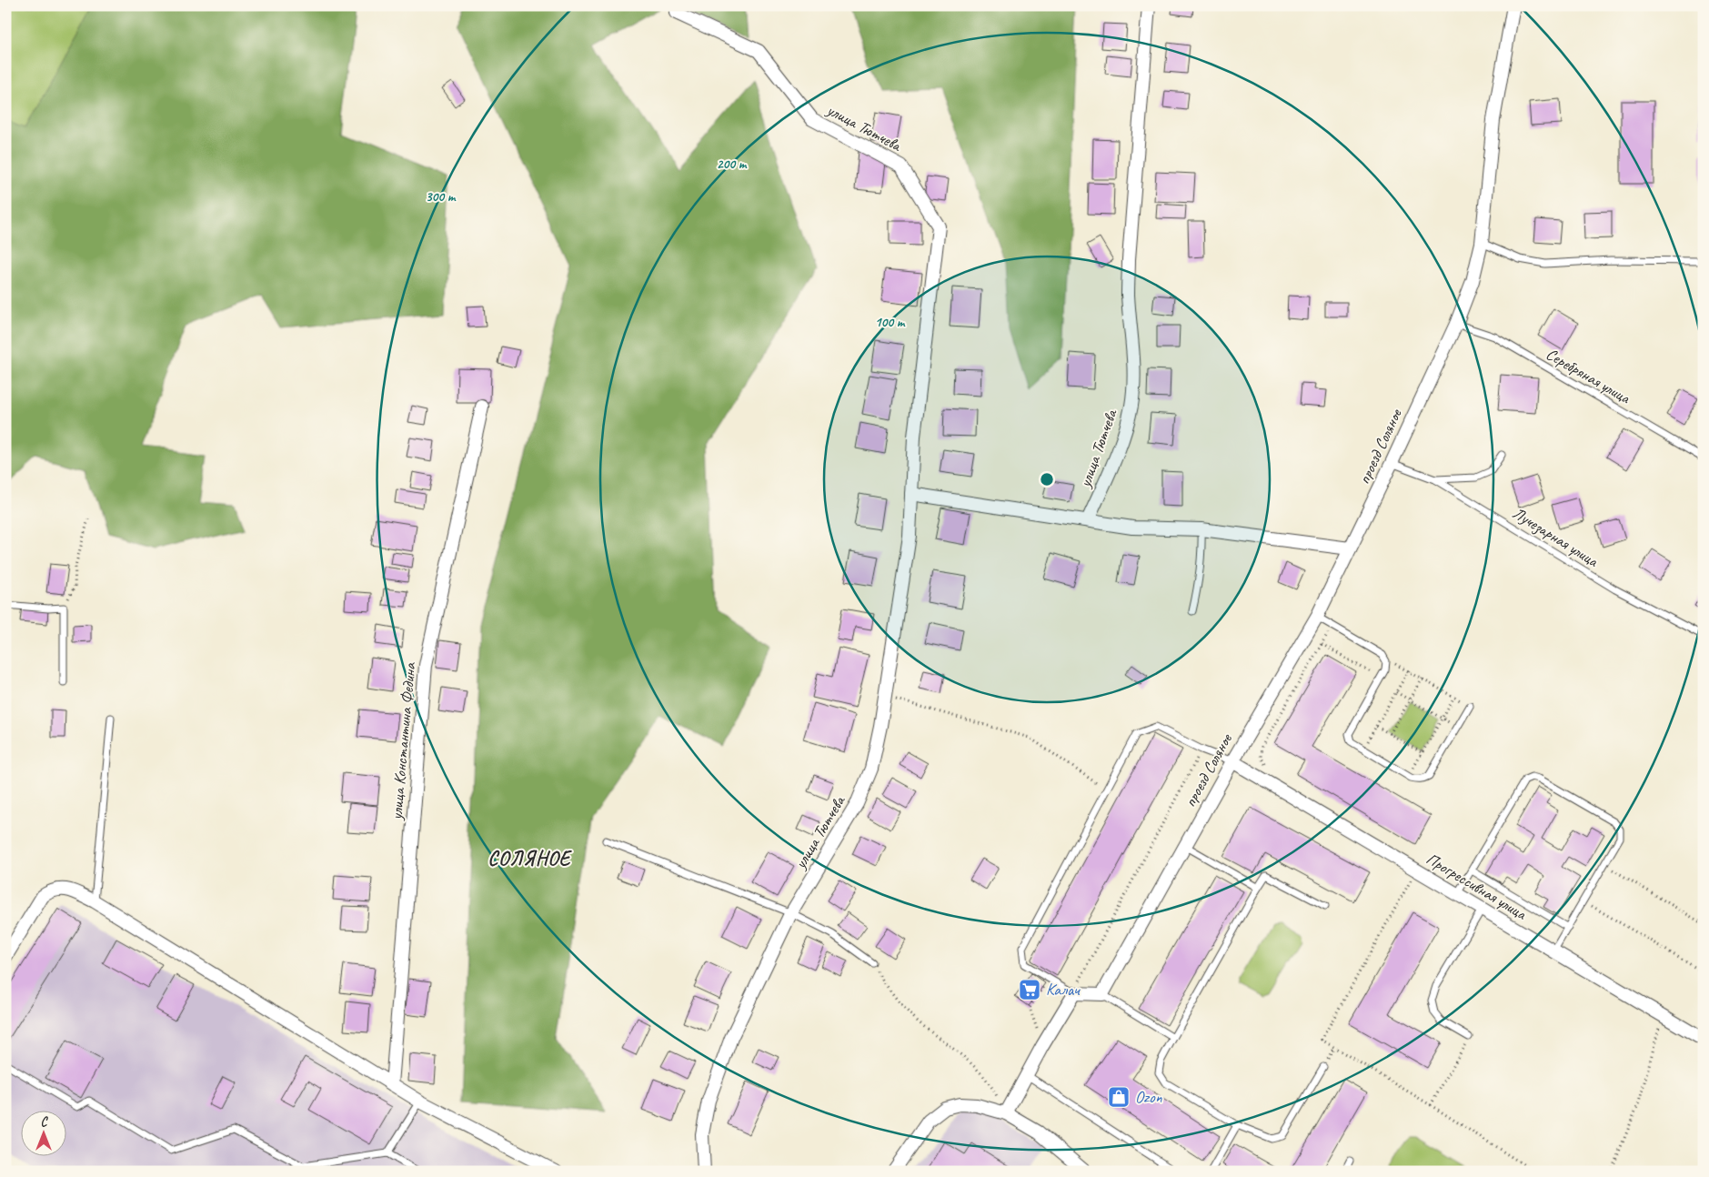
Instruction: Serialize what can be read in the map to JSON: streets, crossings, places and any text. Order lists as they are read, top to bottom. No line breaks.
{"streets":{"street":["улица Тютчева","проезд Соляное","улица Константина Федина","Прогрессивная улица"],"lane":["Серебряная улица","Лучезарная улица"]},"crossings":[["Серебряная улица","проезд Соляное"],["проезд Соляное","Лучезарная улица"],["проезд Соляное","Прогрессивная улица"]],"districts":["СОЛЯНОЕ"],"places":{"supermarket":["Калач"],"shop":["Ozon"]},"north":"top","rings":["200 m","300 m","100 m"]}
